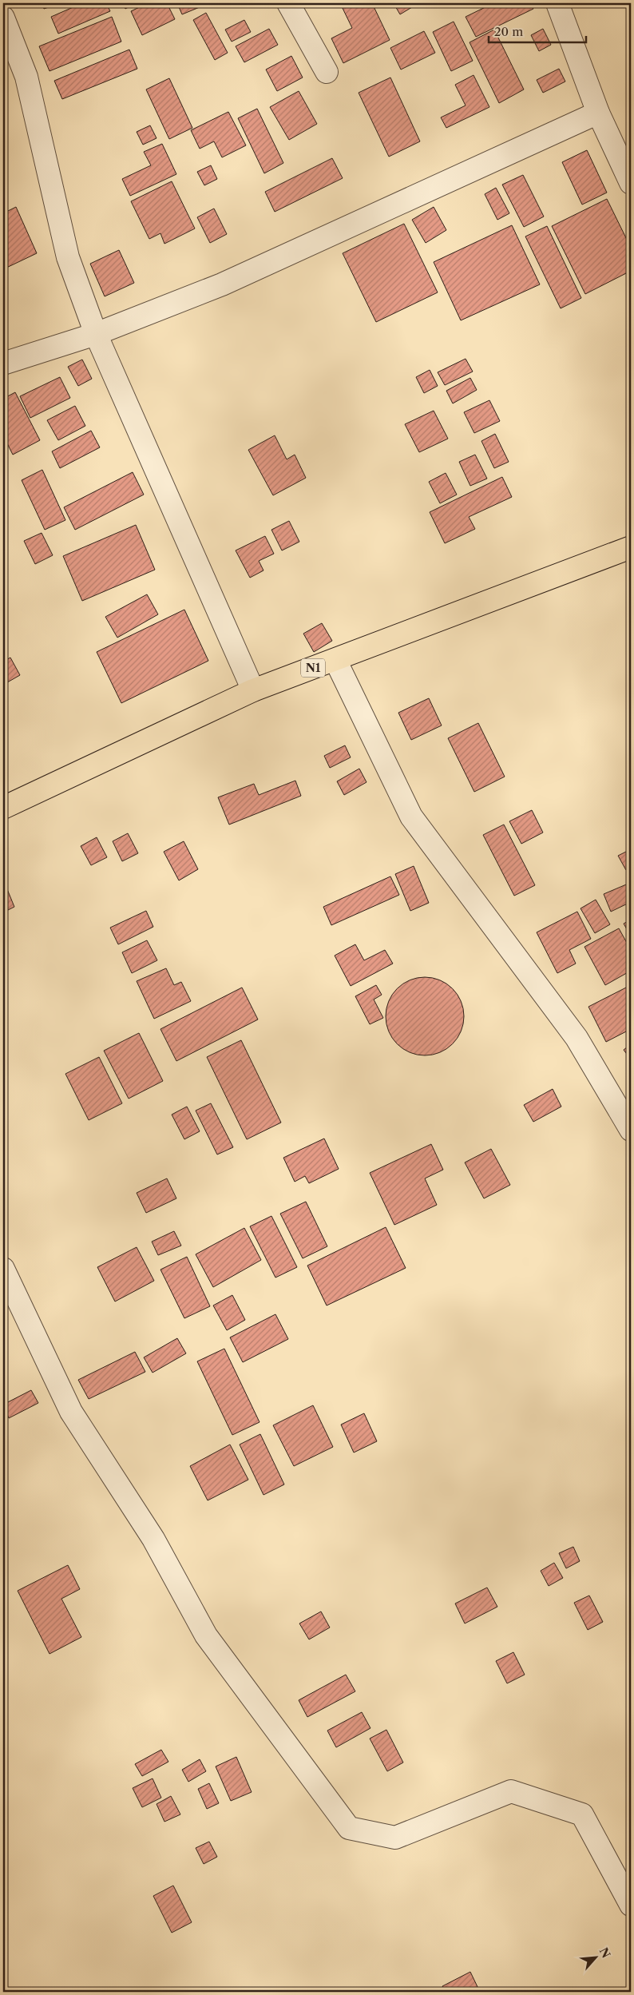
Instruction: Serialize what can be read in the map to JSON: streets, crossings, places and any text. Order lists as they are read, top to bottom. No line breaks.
{"streets":{"highway":["N1"]},"scale_bar":"20 m","north":"top right"}
